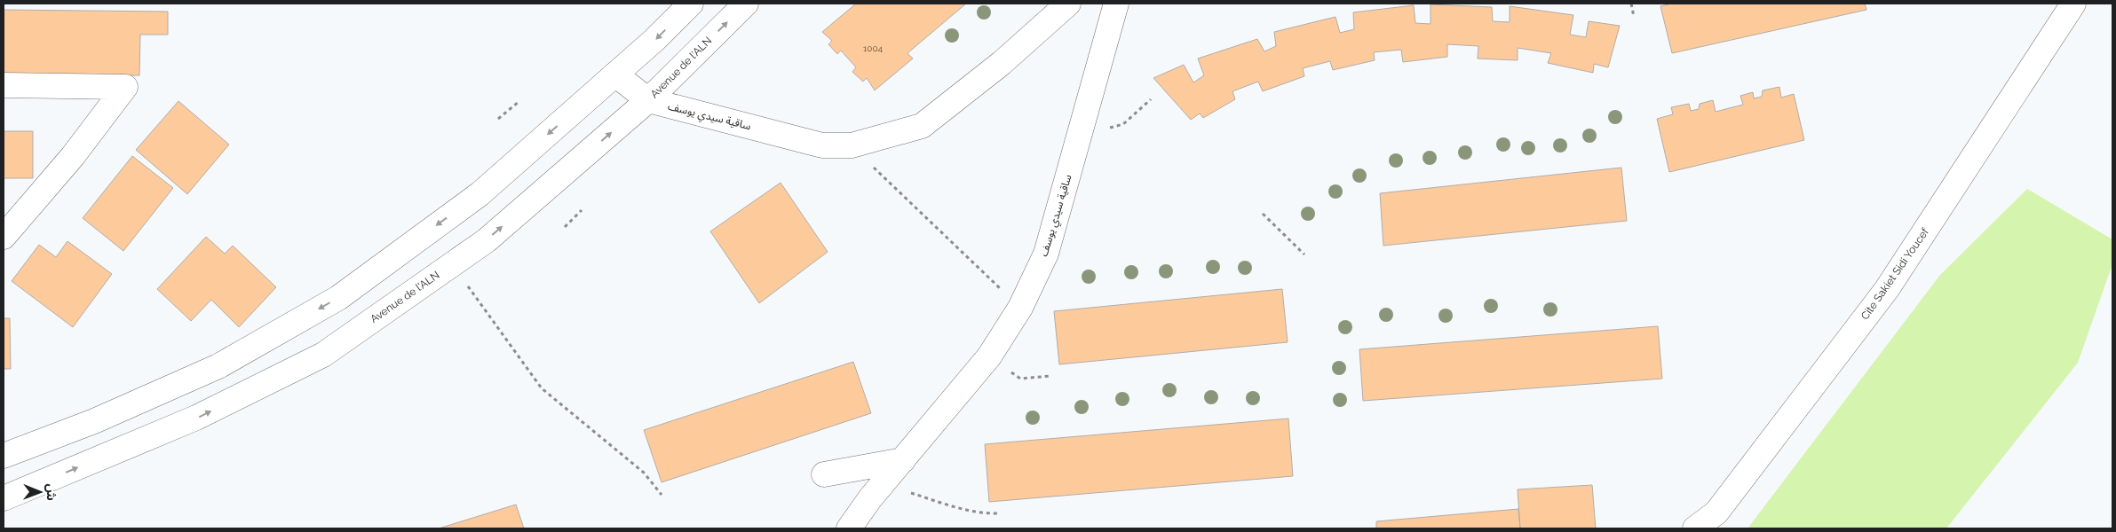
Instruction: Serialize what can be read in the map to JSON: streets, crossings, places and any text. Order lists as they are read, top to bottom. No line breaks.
{"streets":{"street":["Avenue de l'ALN","ساقية سيدي يوسف","Cite Sakiet Sidi Youcef"]},"crossings":[["Avenue de l'ALN","ساقية سيدي يوسف"]],"house_numbers":["1004"],"north":"right"}
